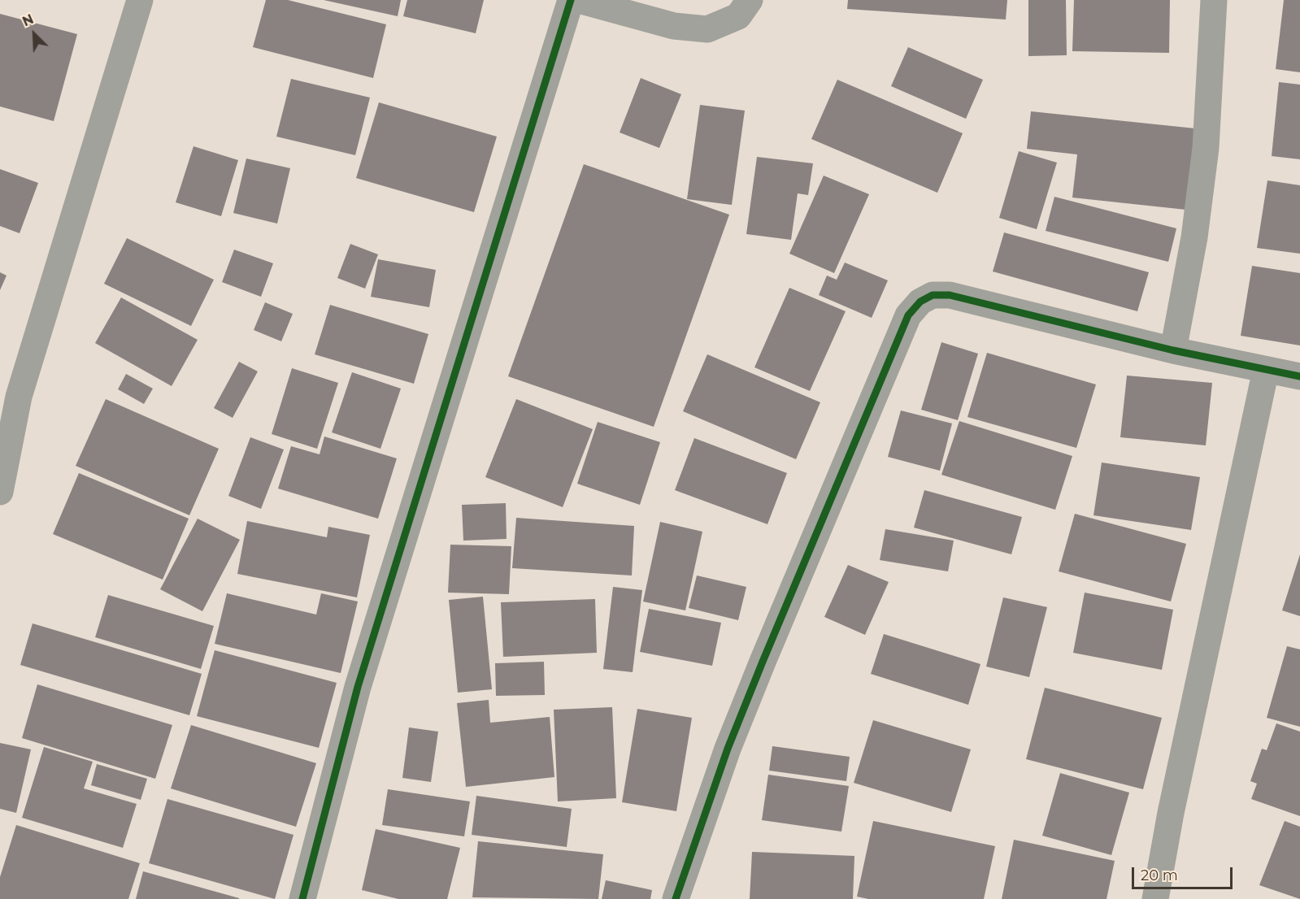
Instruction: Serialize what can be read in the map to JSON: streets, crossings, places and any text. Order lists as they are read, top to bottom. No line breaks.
{"scale_bar":"20 m","north":"top left"}
